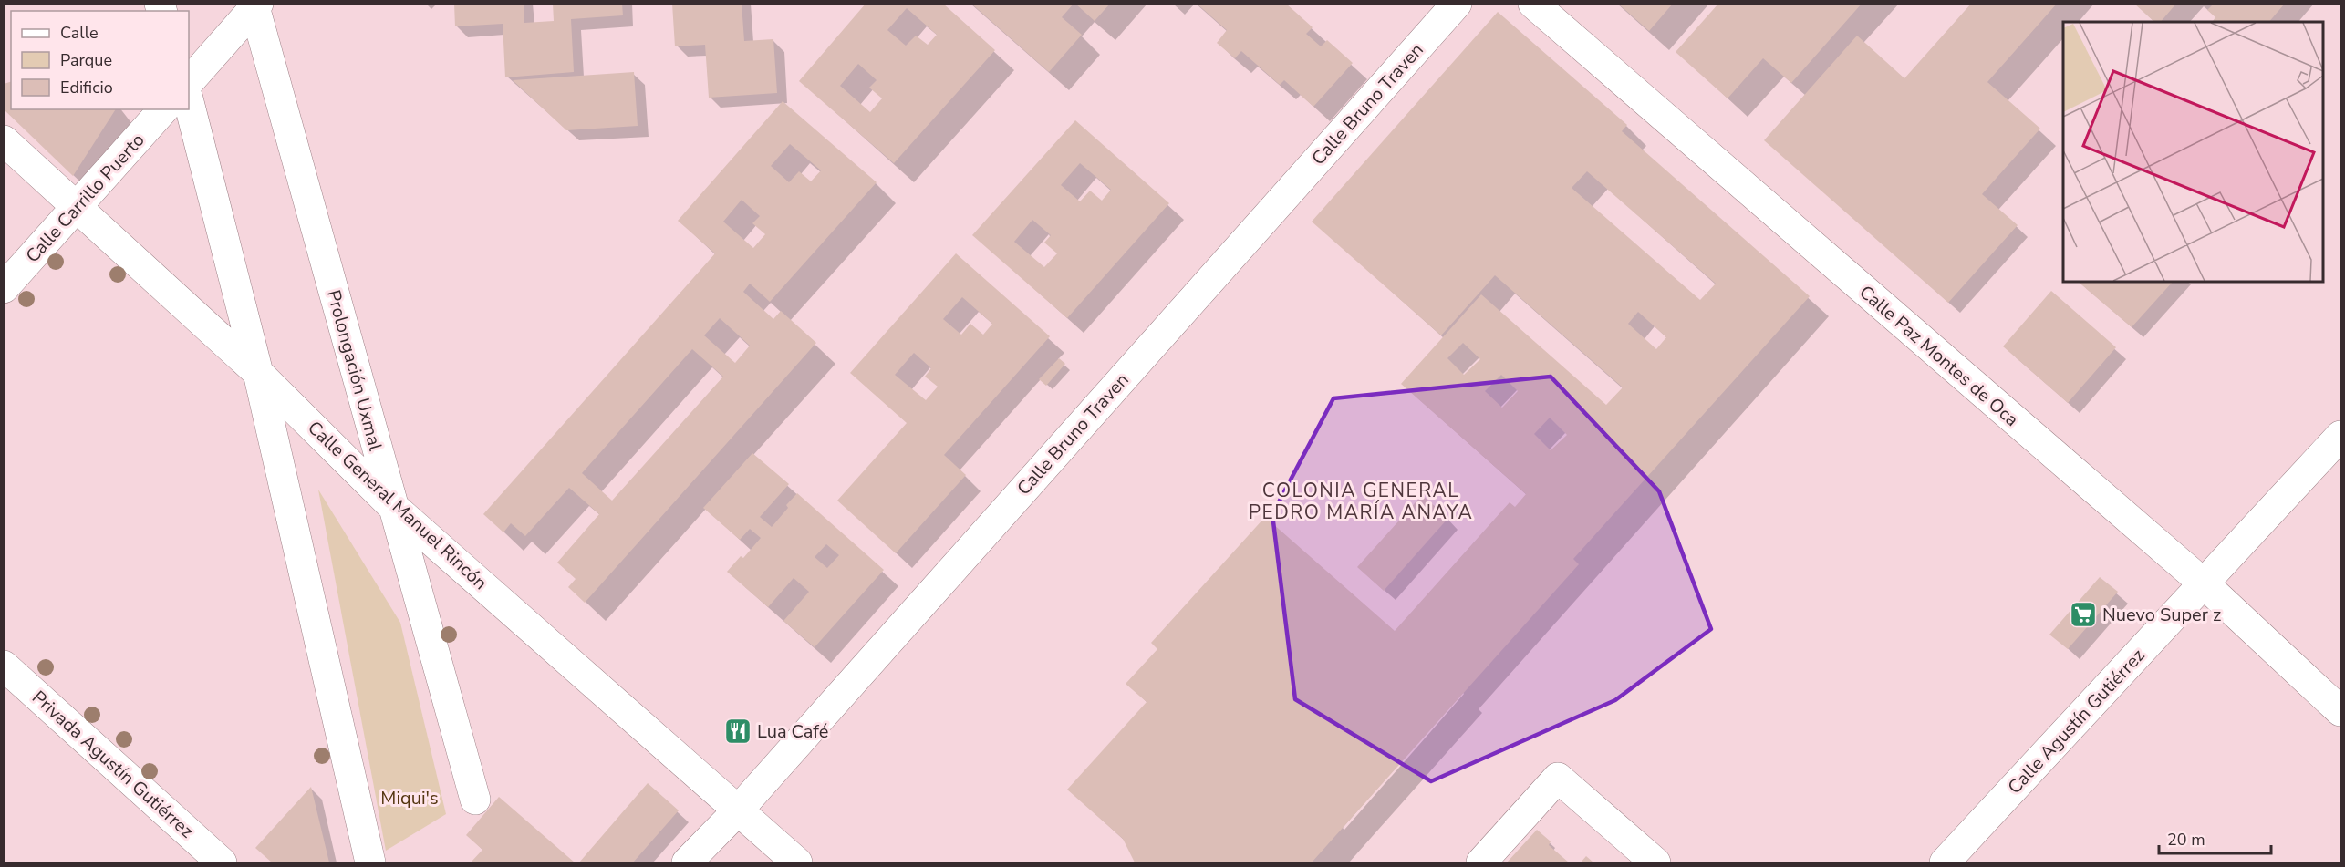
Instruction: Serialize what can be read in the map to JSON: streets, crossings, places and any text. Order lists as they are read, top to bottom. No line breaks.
{"streets":{"street":["Calle Bruno Traven","Calle Carrillo Puerto","Calle Paz Montes de Oca","Prolongación Uxmal","Calle General Manuel Rincón","Calle Agustín Gutiérrez","Privada Agustín Gutiérrez"]},"crossings":[["Calle Bruno Traven","Calle General Manuel Rincón"],["Calle Carrillo Puerto","Calle General Manuel Rincón"],["Calle Paz Montes de Oca","Calle Agustín Gutiérrez"],["Prolongación Uxmal","Calle General Manuel Rincón"]],"districts":["COLONIA GENERAL PEDRO MARÍA ANAYA"],"parks":["Miqui's"],"places":{"supermarket":["Nuevo Super z"],"restaurant":["Lua Café"]},"legend":["Calle","Parque","Edificio"],"scale_bar":"20 m"}
